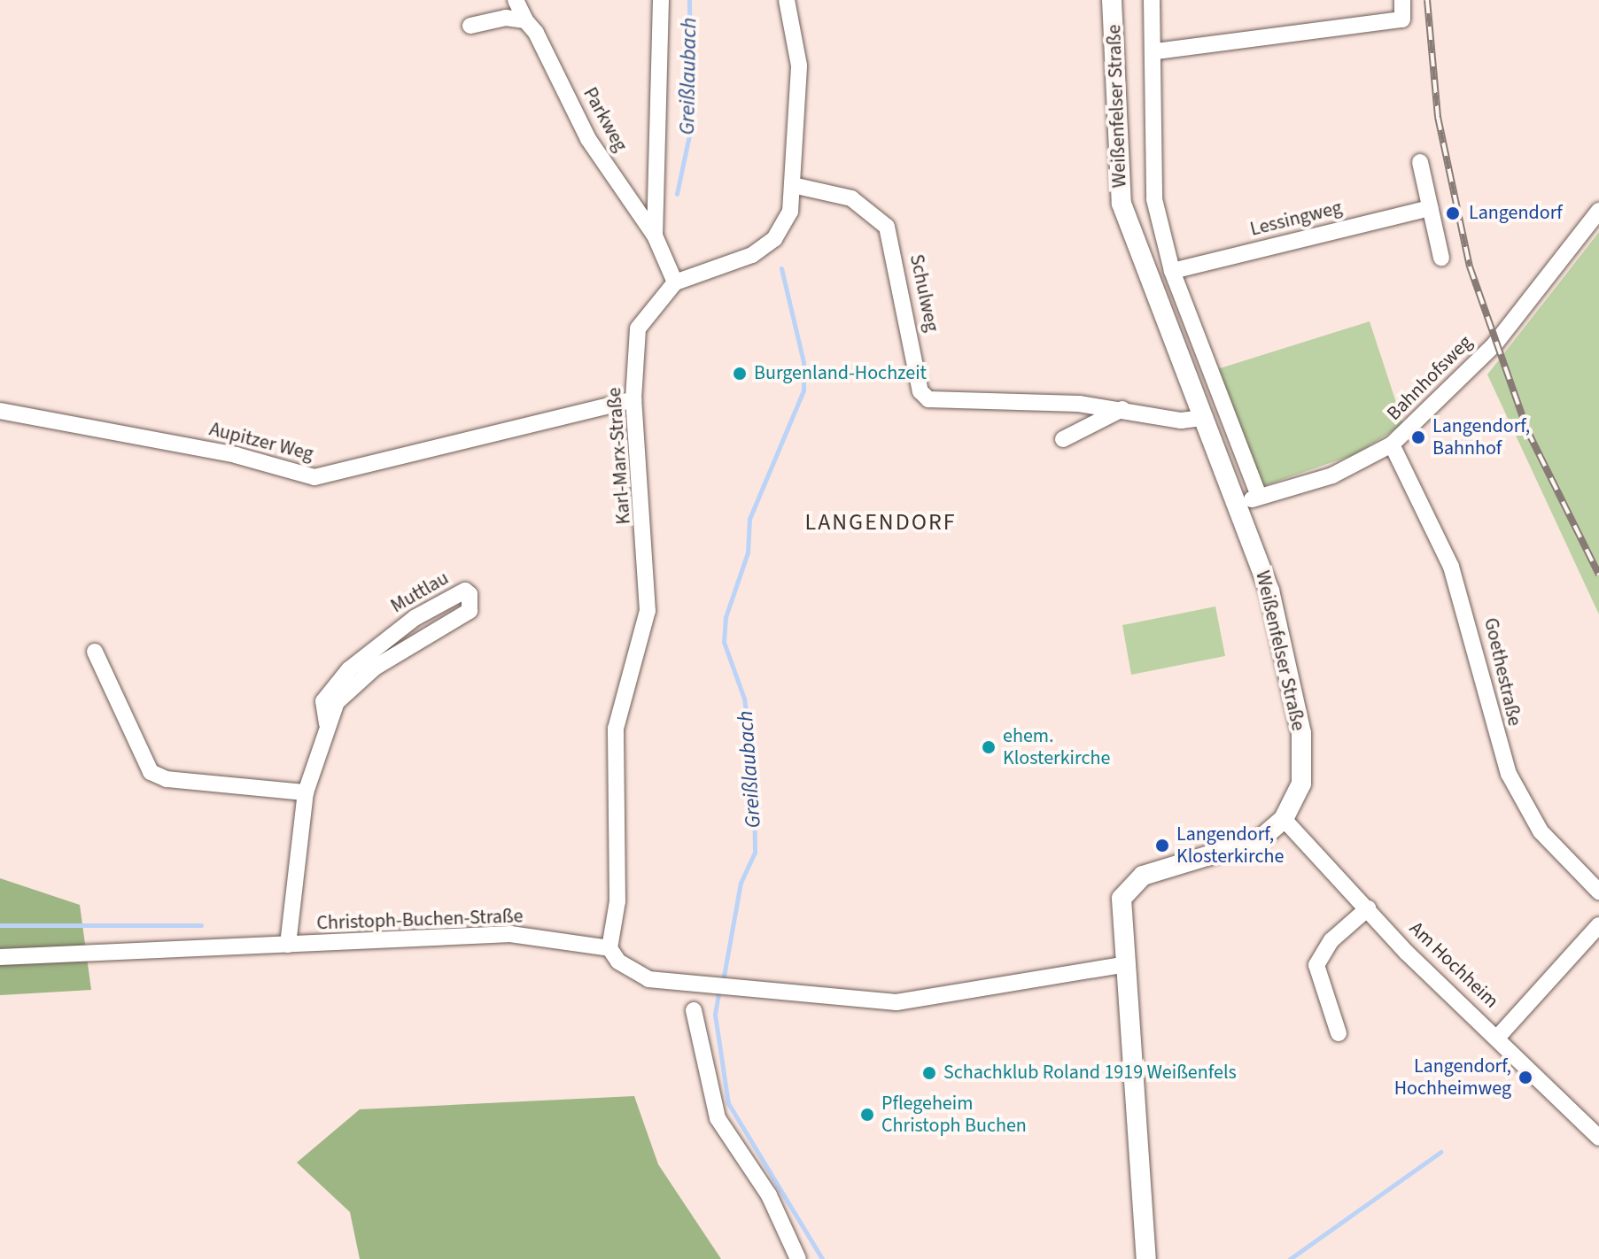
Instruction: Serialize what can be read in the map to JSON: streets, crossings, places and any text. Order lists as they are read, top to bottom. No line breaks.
{"streets":{"street":["Weißenfelser Straße","Parkweg","Lessingweg","Schulweg","Bahnhofsweg","Aupitzer Weg","Karl-Marx-Straße","Muttlau","Goethestraße","Christoph-Buchen-Straße","Am Hochheim"]},"crossings":[["Weißenfelser Straße","Schulweg"],["Weißenfelser Straße","Bahnhofsweg"],["Weißenfelser Straße","Am Hochheim"],["Parkweg","Karl-Marx-Straße"],["Bahnhofsweg","Goethestraße"],["Aupitzer Weg","Karl-Marx-Straße"],["Karl-Marx-Straße","Christoph-Buchen-Straße"],["Muttlau","Christoph-Buchen-Straße"]],"districts":["LANGENDORF"],"water":["Greißlaubach"],"places":["Langendorf","Burgenland-Hochzeit","Langendorf, Bahnhof","ehem. Klosterkirche","Langendorf, Klosterkirche","Schachklub Roland 1919 Weißenfels","Langendorf, Hochheimweg","Pflegeheim Christoph Buchen"]}
